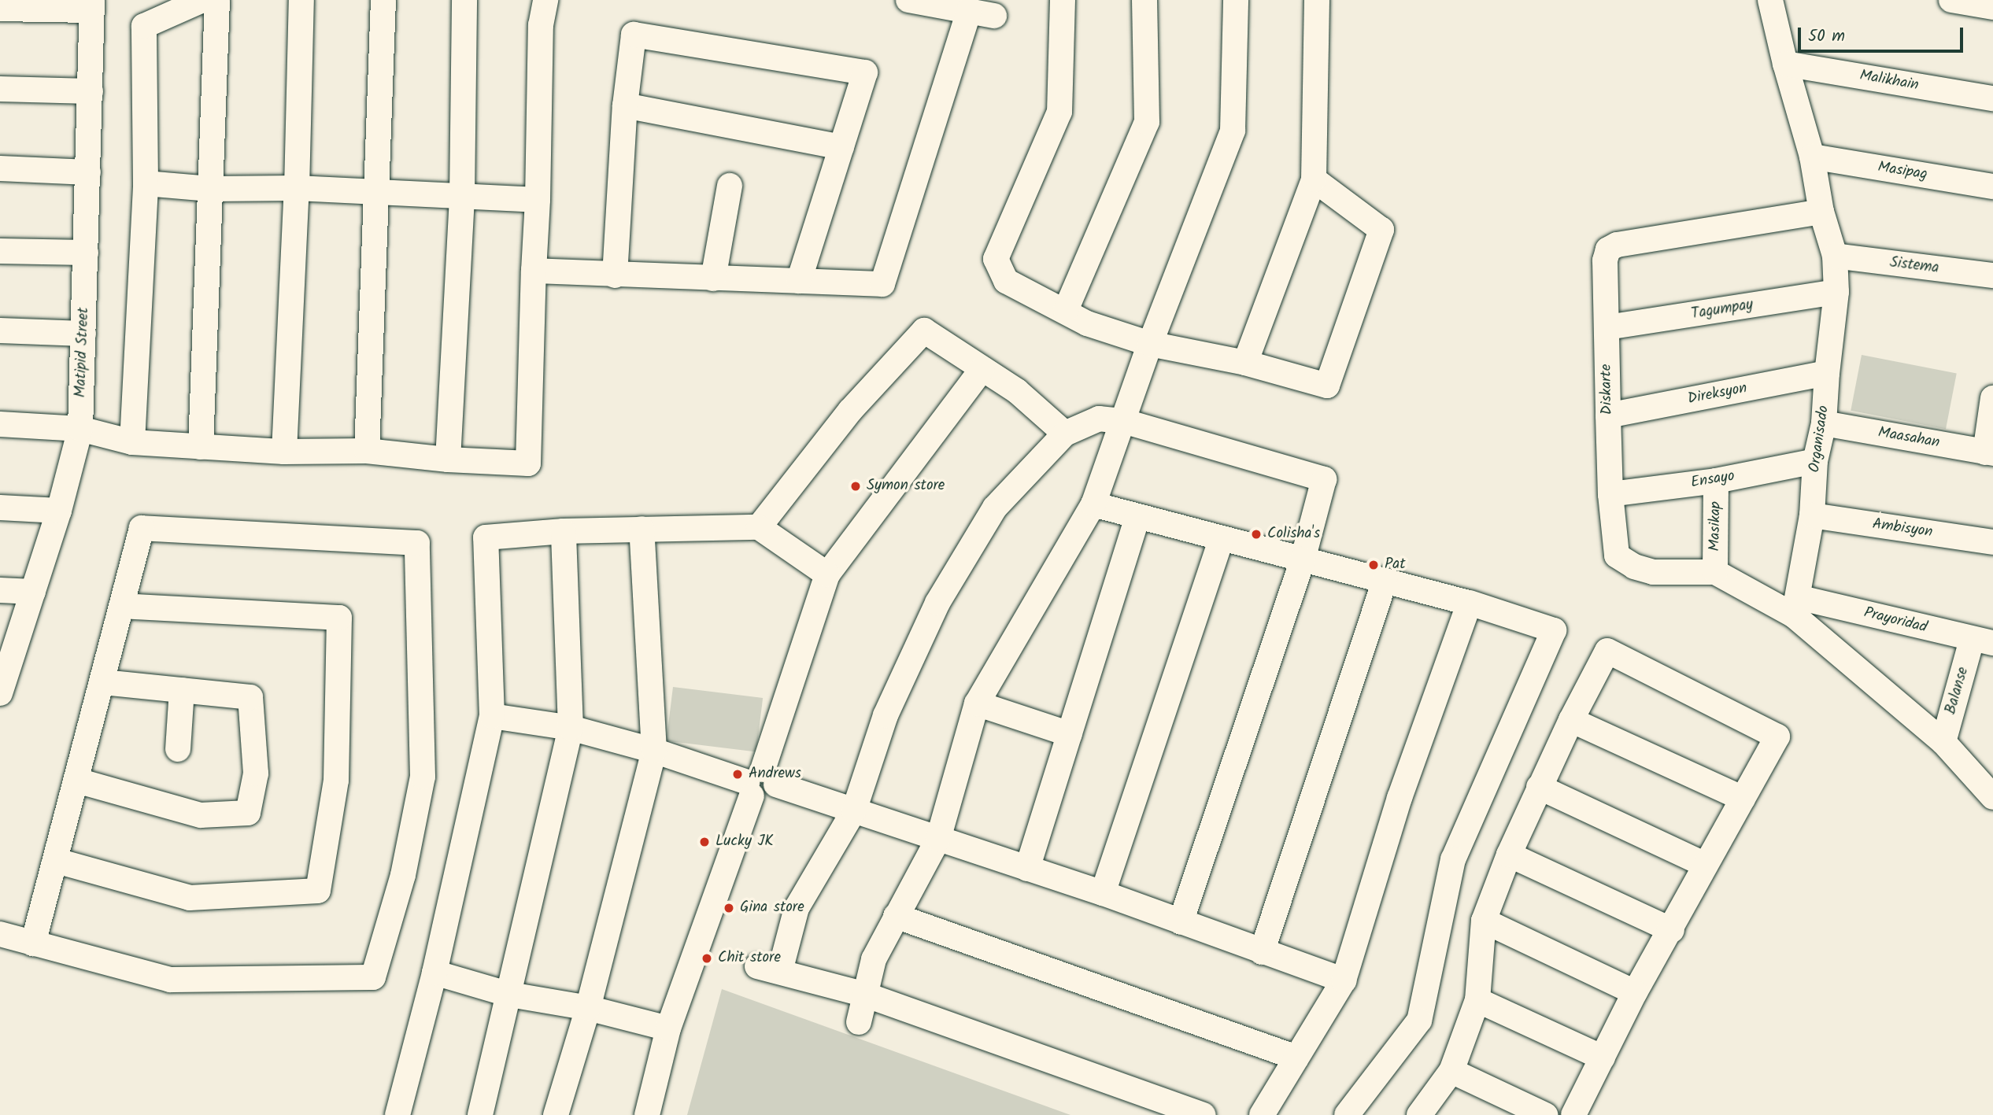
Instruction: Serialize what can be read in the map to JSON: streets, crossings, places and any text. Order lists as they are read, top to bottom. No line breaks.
{"streets":{"street":["Malikhain","Masipag","Sistema","Tagumpay","Matipid Street","Diskarte","Direksyon","Maasahan","Organisado","Ensayo","Masikap","Ambisyon","Prayoridad","Balanse"]},"crossings":[["Malikhain","Organisado"],["Masipag","Organisado"],["Sistema","Organisado"],["Tagumpay","Diskarte"],["Tagumpay","Organisado"],["Diskarte","Direksyon"],["Diskarte","Organisado"],["Diskarte","Ensayo"],["Diskarte","Masikap"],["Diskarte","Prayoridad"],["Direksyon","Organisado"],["Maasahan","Organisado"],["Organisado","Ensayo"],["Organisado","Ambisyon"],["Organisado","Prayoridad"],["Ensayo","Masikap"],["Prayoridad","Balanse"]],"places":["Symon store","Colisha's","Pat","Andrews","Lucky JK","Gina store","Chit store"],"scale_bar":"50 m"}
